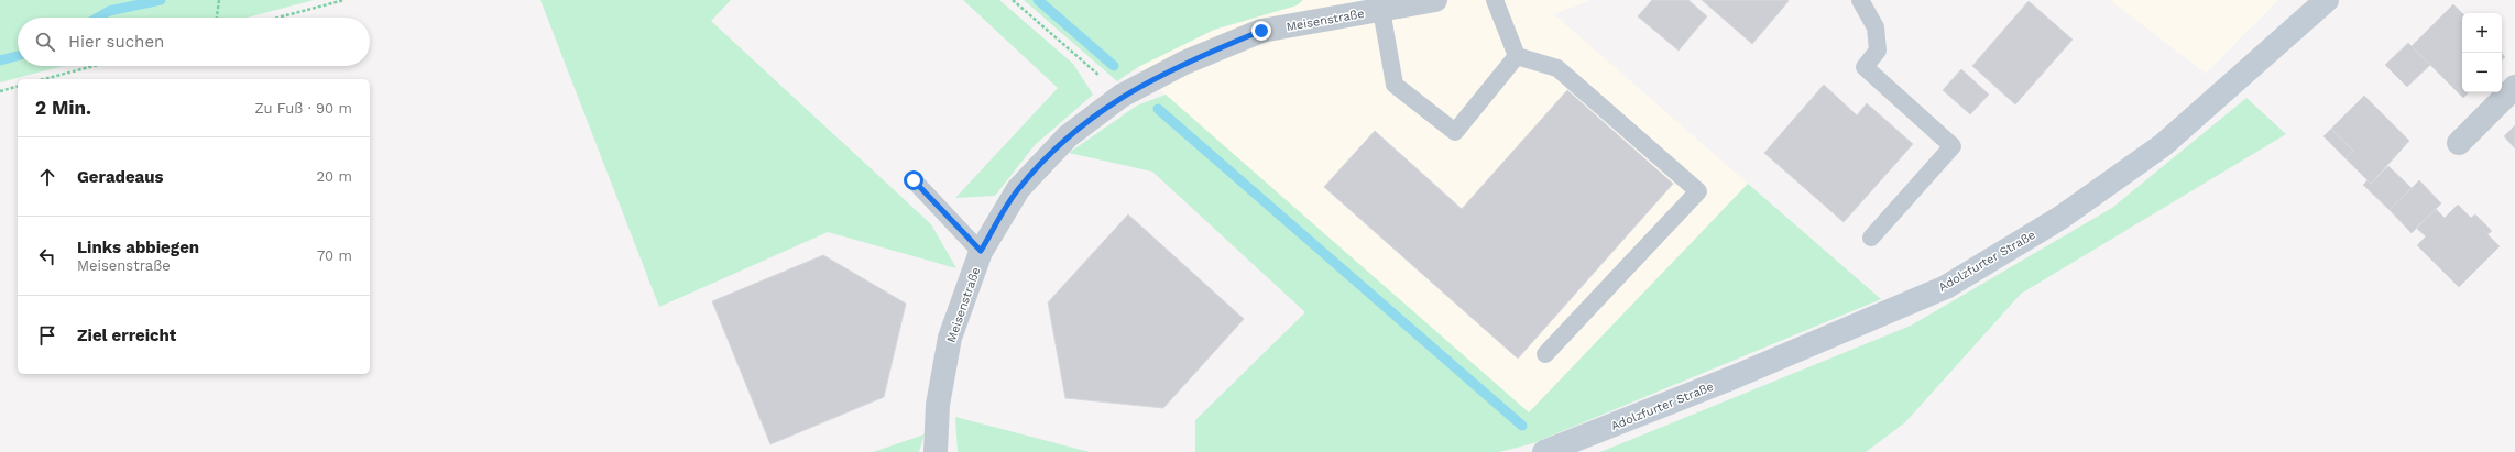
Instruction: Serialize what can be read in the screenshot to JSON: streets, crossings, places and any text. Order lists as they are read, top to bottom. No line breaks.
{"streets":{"main road":["Adolzfurter Straße"],"street":["Meisenstraße"]},"page":{"map_buttons":["+","−"],"search":"Hier suchen","heading":["2 Min.","Zu Fuß · 90 m"],"list":[["Geradeaus","20 m"],["Links abbiegen","Meisenstraße","70 m"],"Ziel erreicht"]}}
